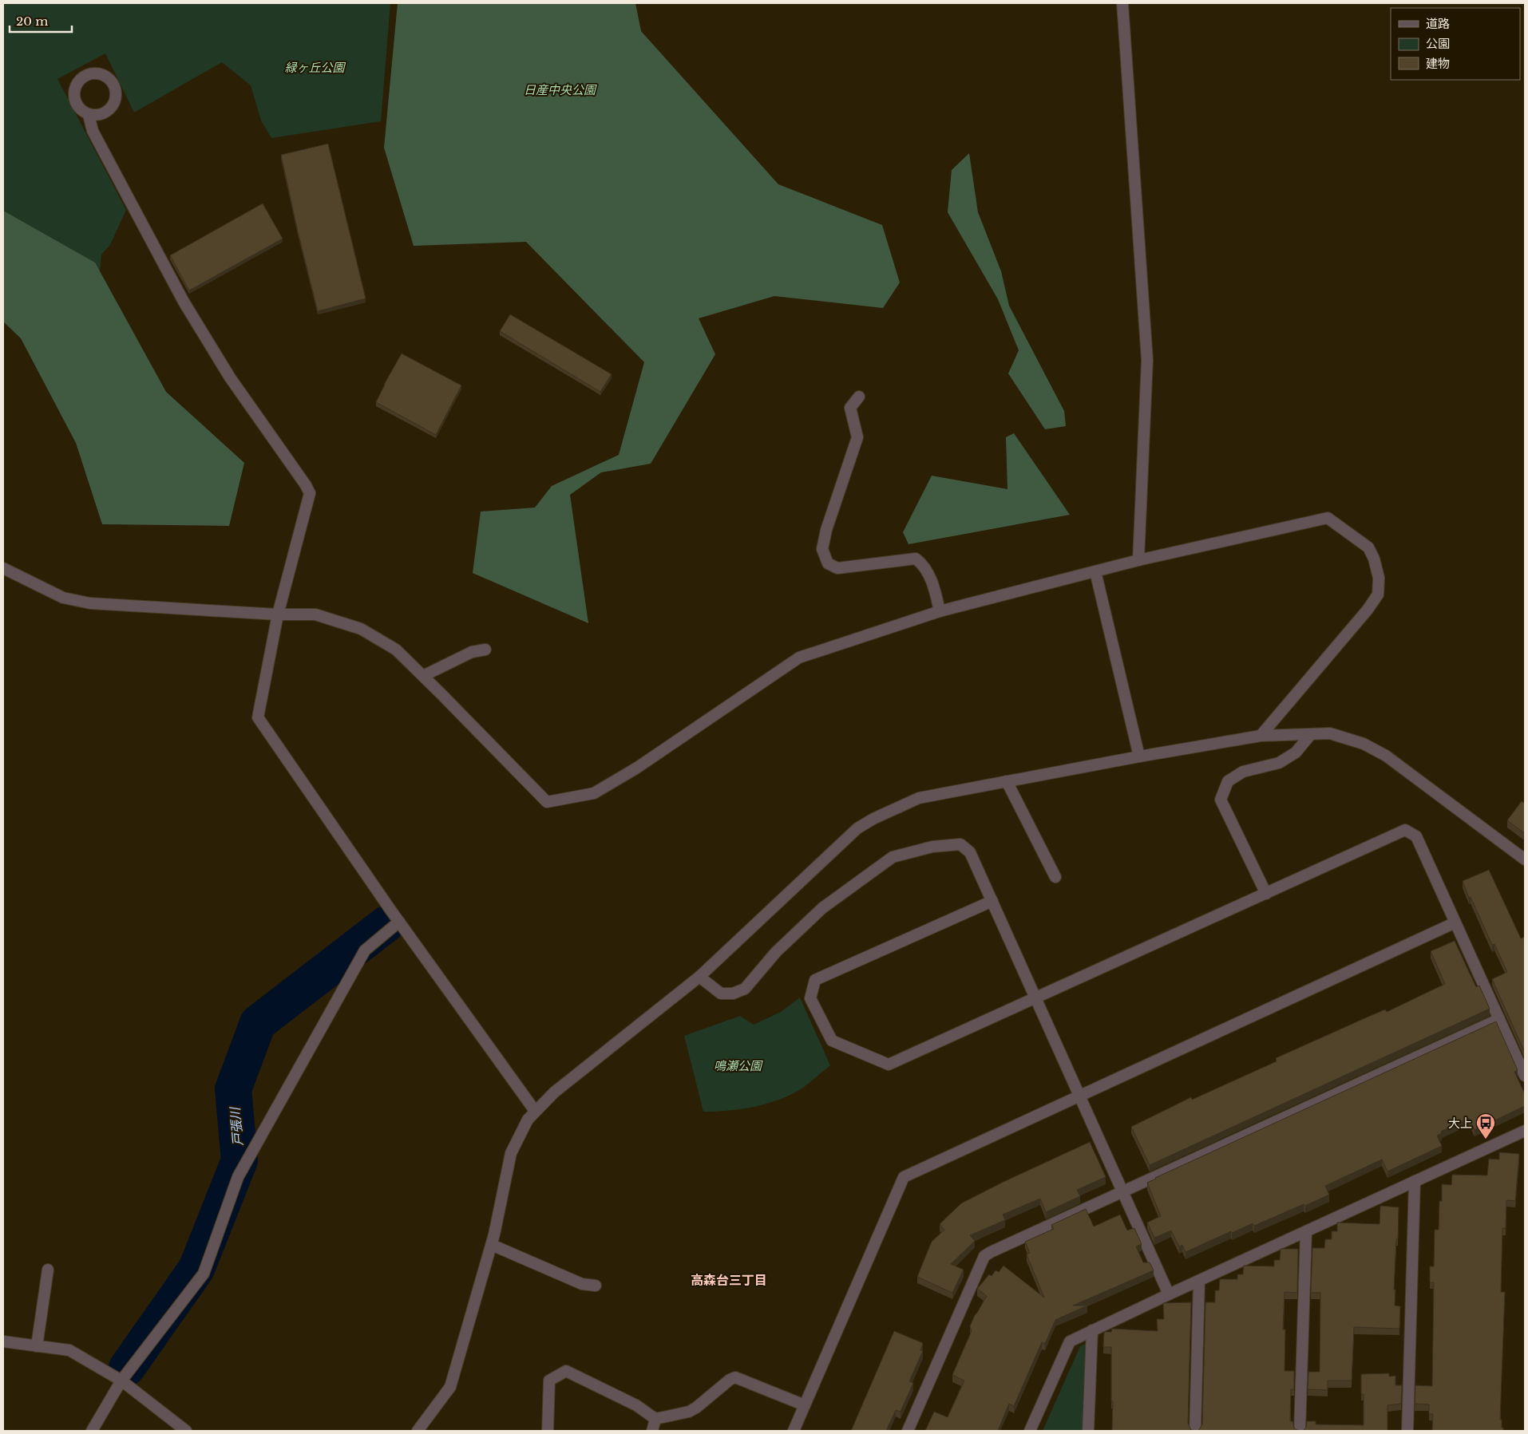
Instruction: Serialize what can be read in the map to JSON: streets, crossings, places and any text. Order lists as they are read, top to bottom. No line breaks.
{"districts":["高森台三丁目"],"water":["戸張川"],"parks":["緑ヶ丘公園","日産中央公園","鳴瀬公園"],"places":{"bus stop":["大上"]},"legend":["道路","公園","建物"],"scale_bar":"20 m"}
